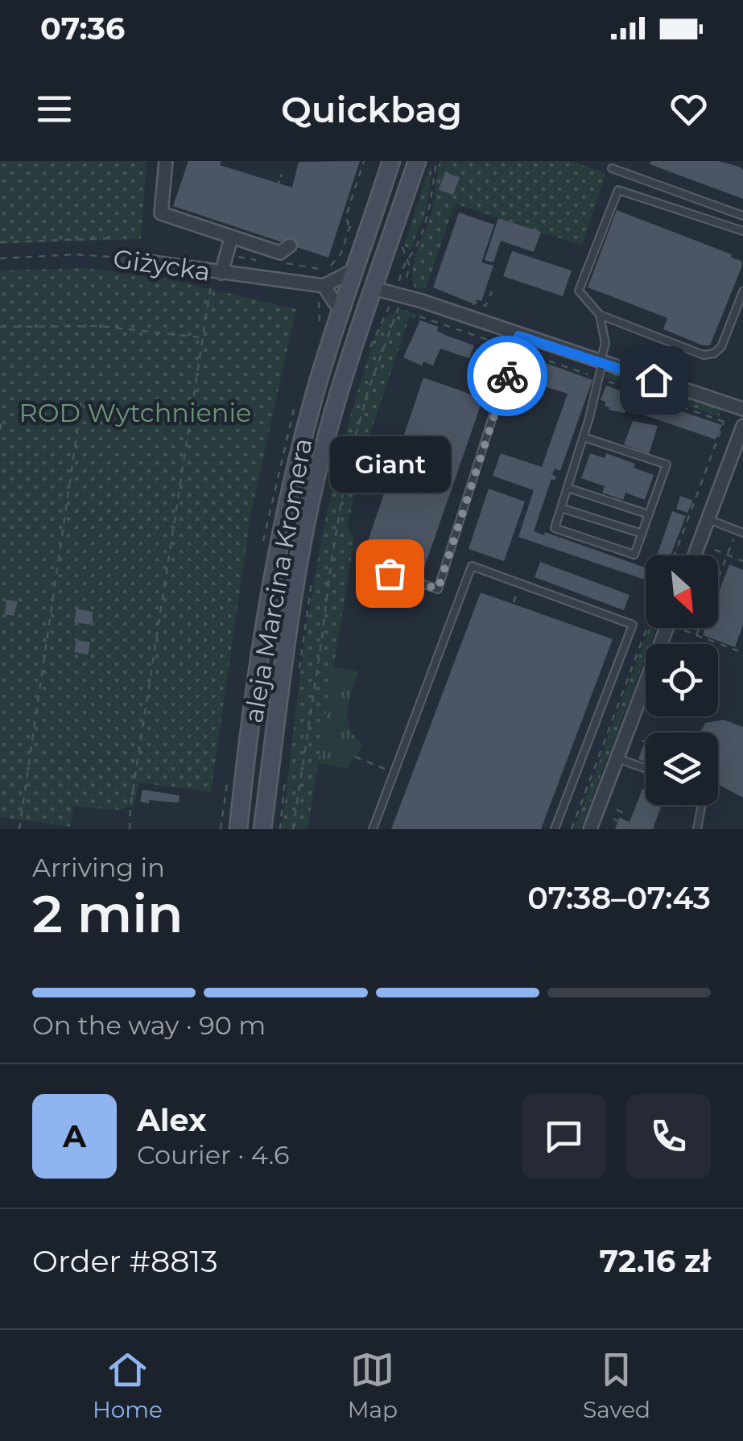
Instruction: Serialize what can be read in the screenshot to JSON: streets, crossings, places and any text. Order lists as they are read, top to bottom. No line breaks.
{"streets":{"main road":["aleja Marcina Kromera"],"street":["Giżycka"]},"parks":["ROD Wytchnienie"],"places":["Giant"],"north":"bottom right","page":{"status":"07:36","header":"Quickbag","bubble":"Giant","heading":["2 min","Arriving in","07:38–07:43"],"panel":["Alex","Courier · 4.6","Order #8813","72.16 zł"],"bar":"On the way · 90 m","round":"A","tabs":["Home","Map","Saved"]}}
